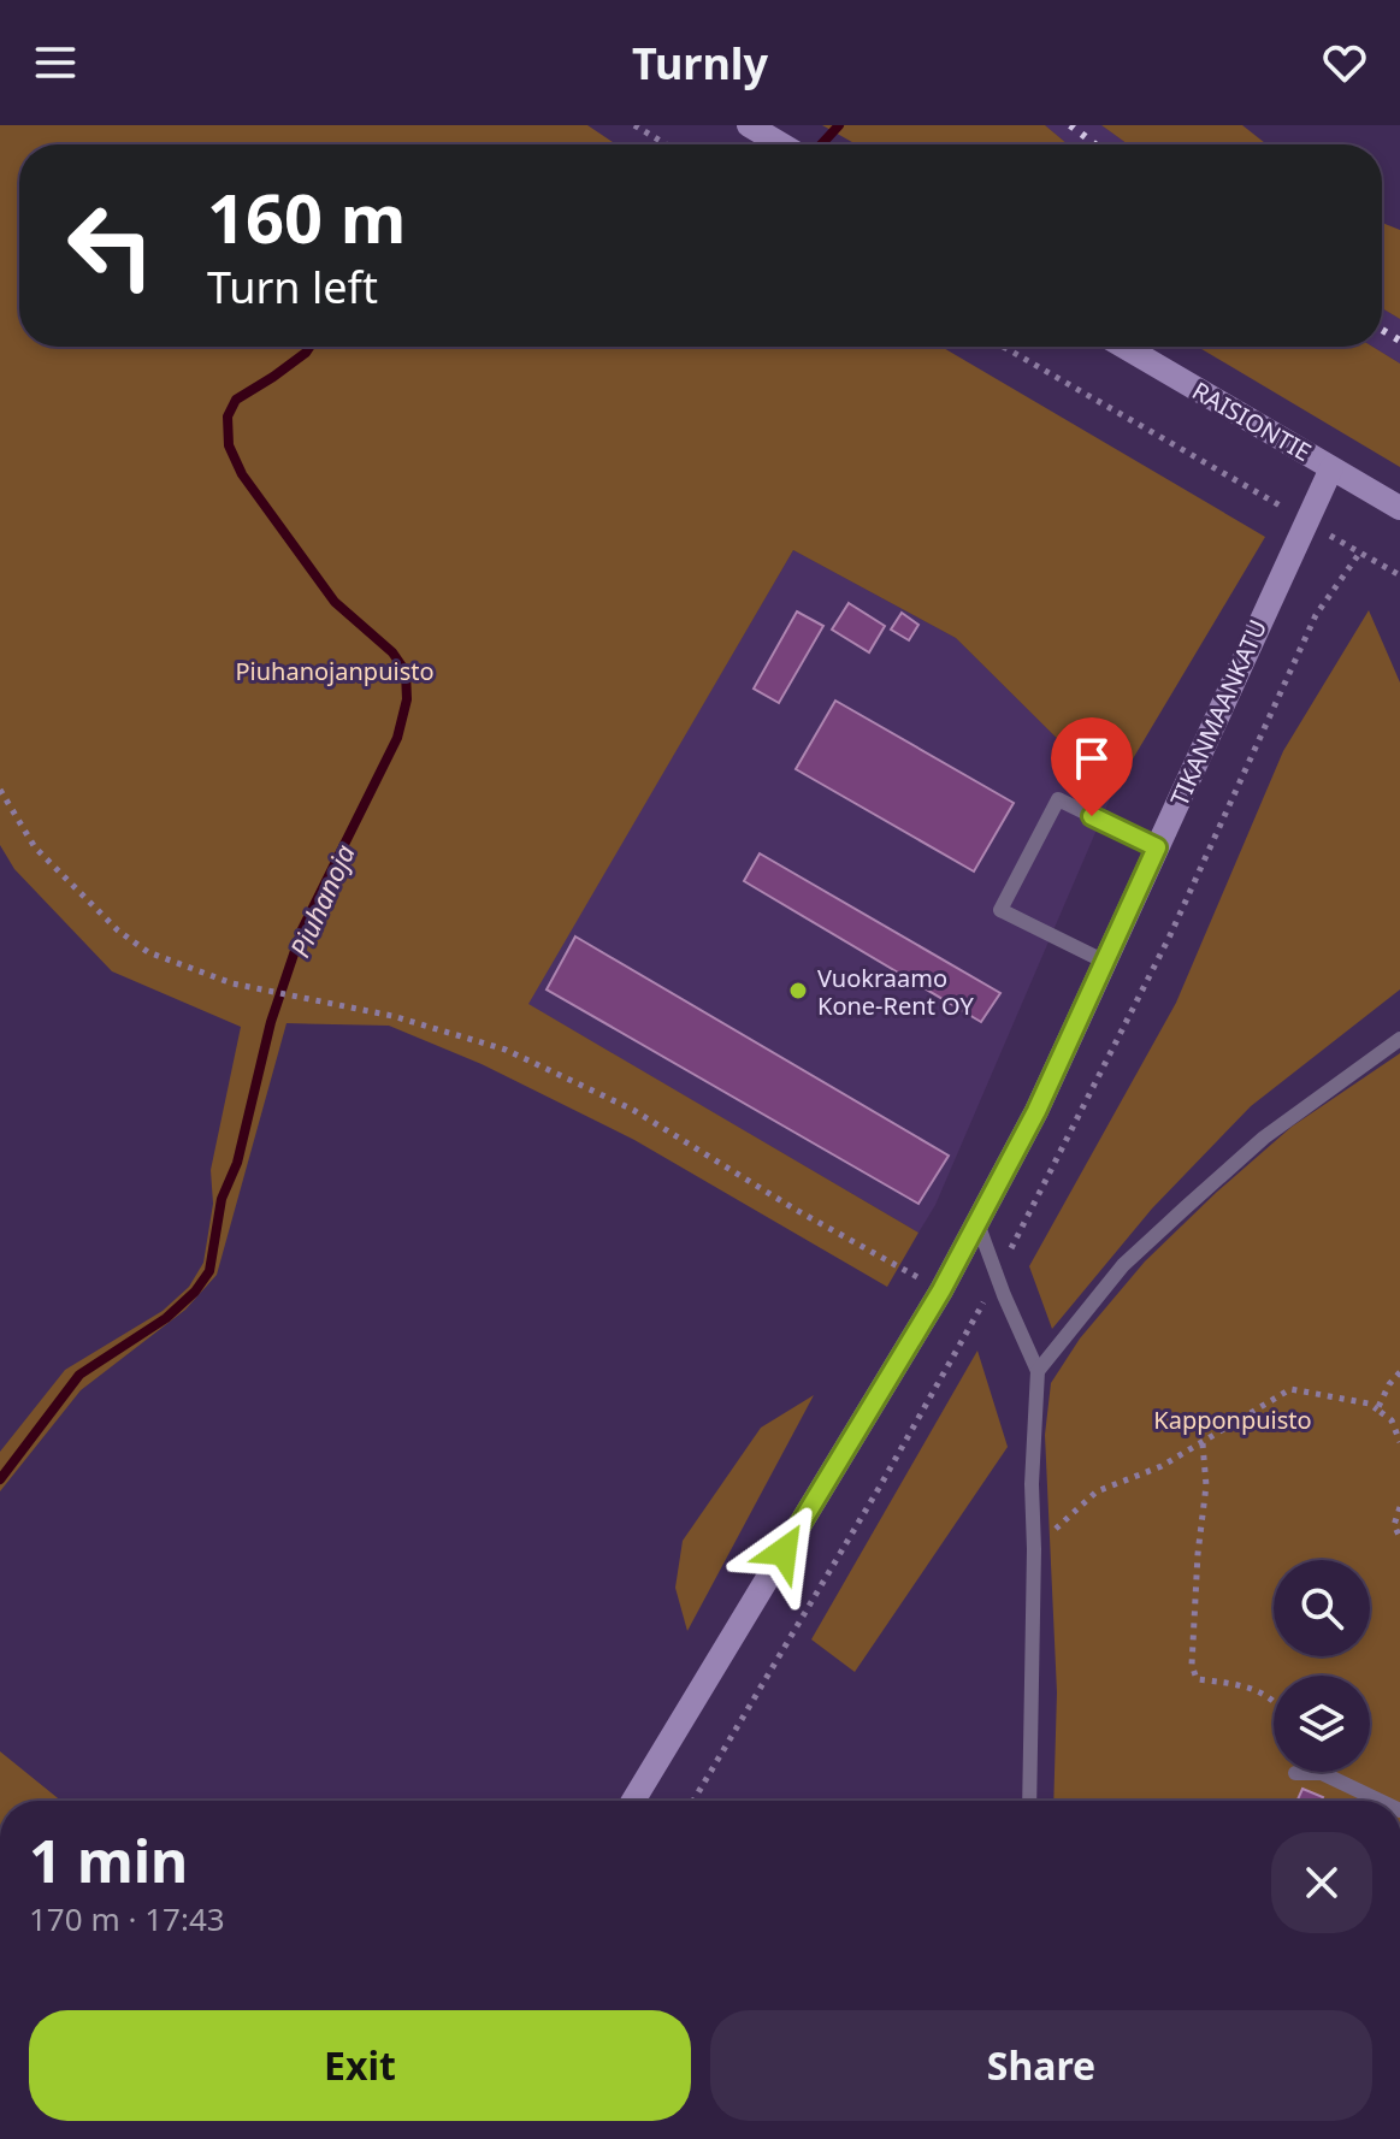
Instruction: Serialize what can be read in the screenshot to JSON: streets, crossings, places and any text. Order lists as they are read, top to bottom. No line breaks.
{"streets":{"street":["RAISIONTIE","TIKANMAANKATU"]},"crossings":[["RAISIONTIE","TIKANMAANKATU"]],"water":["Piuhanoja"],"parks":["Piuhanojanpuisto","Kapponpuisto"],"places":["Vuokraamo Kone-Rent OY"],"page":{"header":"Turnly","turn":["160 m","Turn left"],"heading":["1 min","170 m · 17:43"],"buttons":["Exit","Share"]}}
